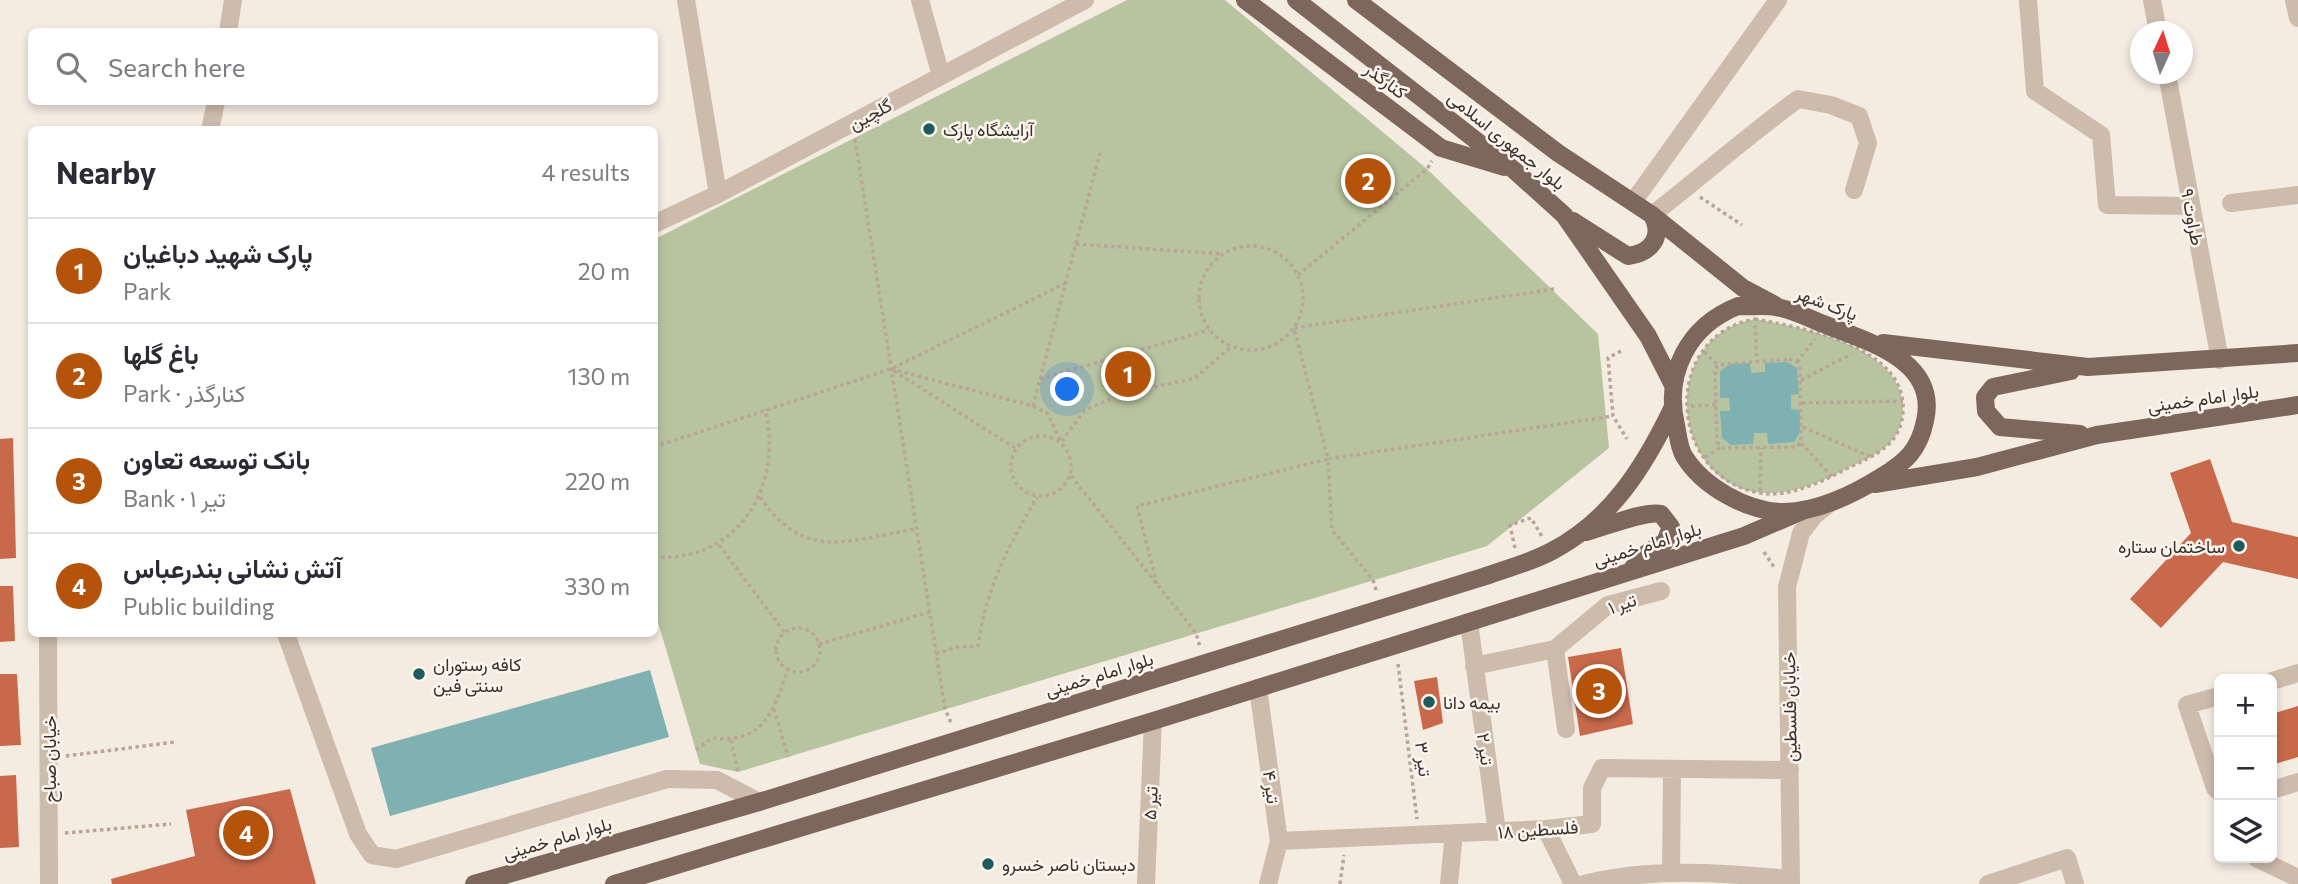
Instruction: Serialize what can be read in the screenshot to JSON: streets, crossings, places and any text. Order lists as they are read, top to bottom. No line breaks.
{"streets":{"main road":["کنارگذر","بلوار جمهوری اسلامی","پارک شهر","بلوار امام خمینی"],"street":["گلچین","طراوت ۹","تیر ۱","خیابان فلسطین","تیر ۲","خیابان صباح","تیر ۴","تیر ۵","فلسطین ۱۸"],"path":["تیر ۳"]},"crossings":[["کنارگذر","بلوار جمهوری اسلامی"],["بلوار جمهوری اسلامی","پارک شهر"],["طراوت ۹","بلوار امام خمینی"],["پارک شهر","بلوار امام خمینی"],["پارک شهر","خیابان فلسطین"],["بلوار امام خمینی","تیر ۲"],["بلوار امام خمینی","تیر ۳"],["بلوار امام خمینی","تیر ۴"],["بلوار امام خمینی","تیر ۵"],["تیر ۱","تیر ۲"],["خیابان فلسطین","فلسطین ۱۸"],["تیر ۲","فلسطین ۱۸"],["تیر ۳","فلسطین ۱۸"],["تیر ۴","فلسطین ۱۸"]],"places":["آرایشگاه پارک","ساختمان ستاره","کافه رستوران سنتی فین","بیمه دانا","دبستان ناصر خسرو"],"north":"top","page":{"search":"Search here","heading":["Nearby","4 results"],"pins":["2","1","3","4"],"list":[{"mark":"1","name":"پارک شهید دباغیان","note":"Park","value":"20 m"},{"mark":"2","name":"باغ گلها","note":"Park · کنارگذر","value":"130 m"},{"mark":"3","name":"بانک توسعه تعاون","note":"Bank · تیر ۱","value":"220 m"},{"mark":"4","name":"آتش نشانی بندرعباس","note":"Public building","value":"330 m"}],"map_buttons":["+","−"]}}
